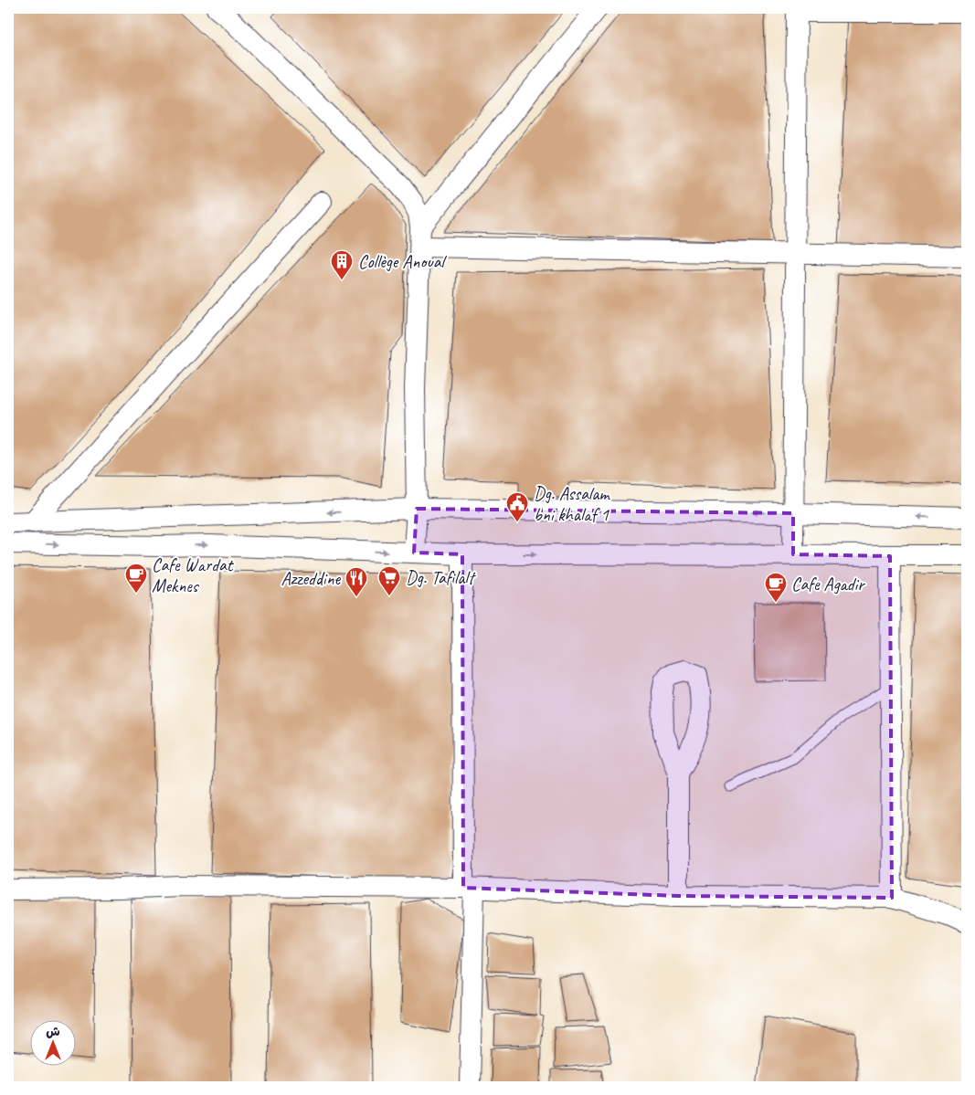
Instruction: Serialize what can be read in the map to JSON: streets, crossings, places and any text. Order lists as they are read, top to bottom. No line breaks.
{"places":{"building":["Collège Anoual"],"public building":["Dg. Assalam bni khalaf 1"],"cafe":["Cafe Wardat Meknes","Cafe Agadir"],"supermarket":["Dg. Tafilalt"],"restaurant":["Azzeddine"]},"north":"top"}
